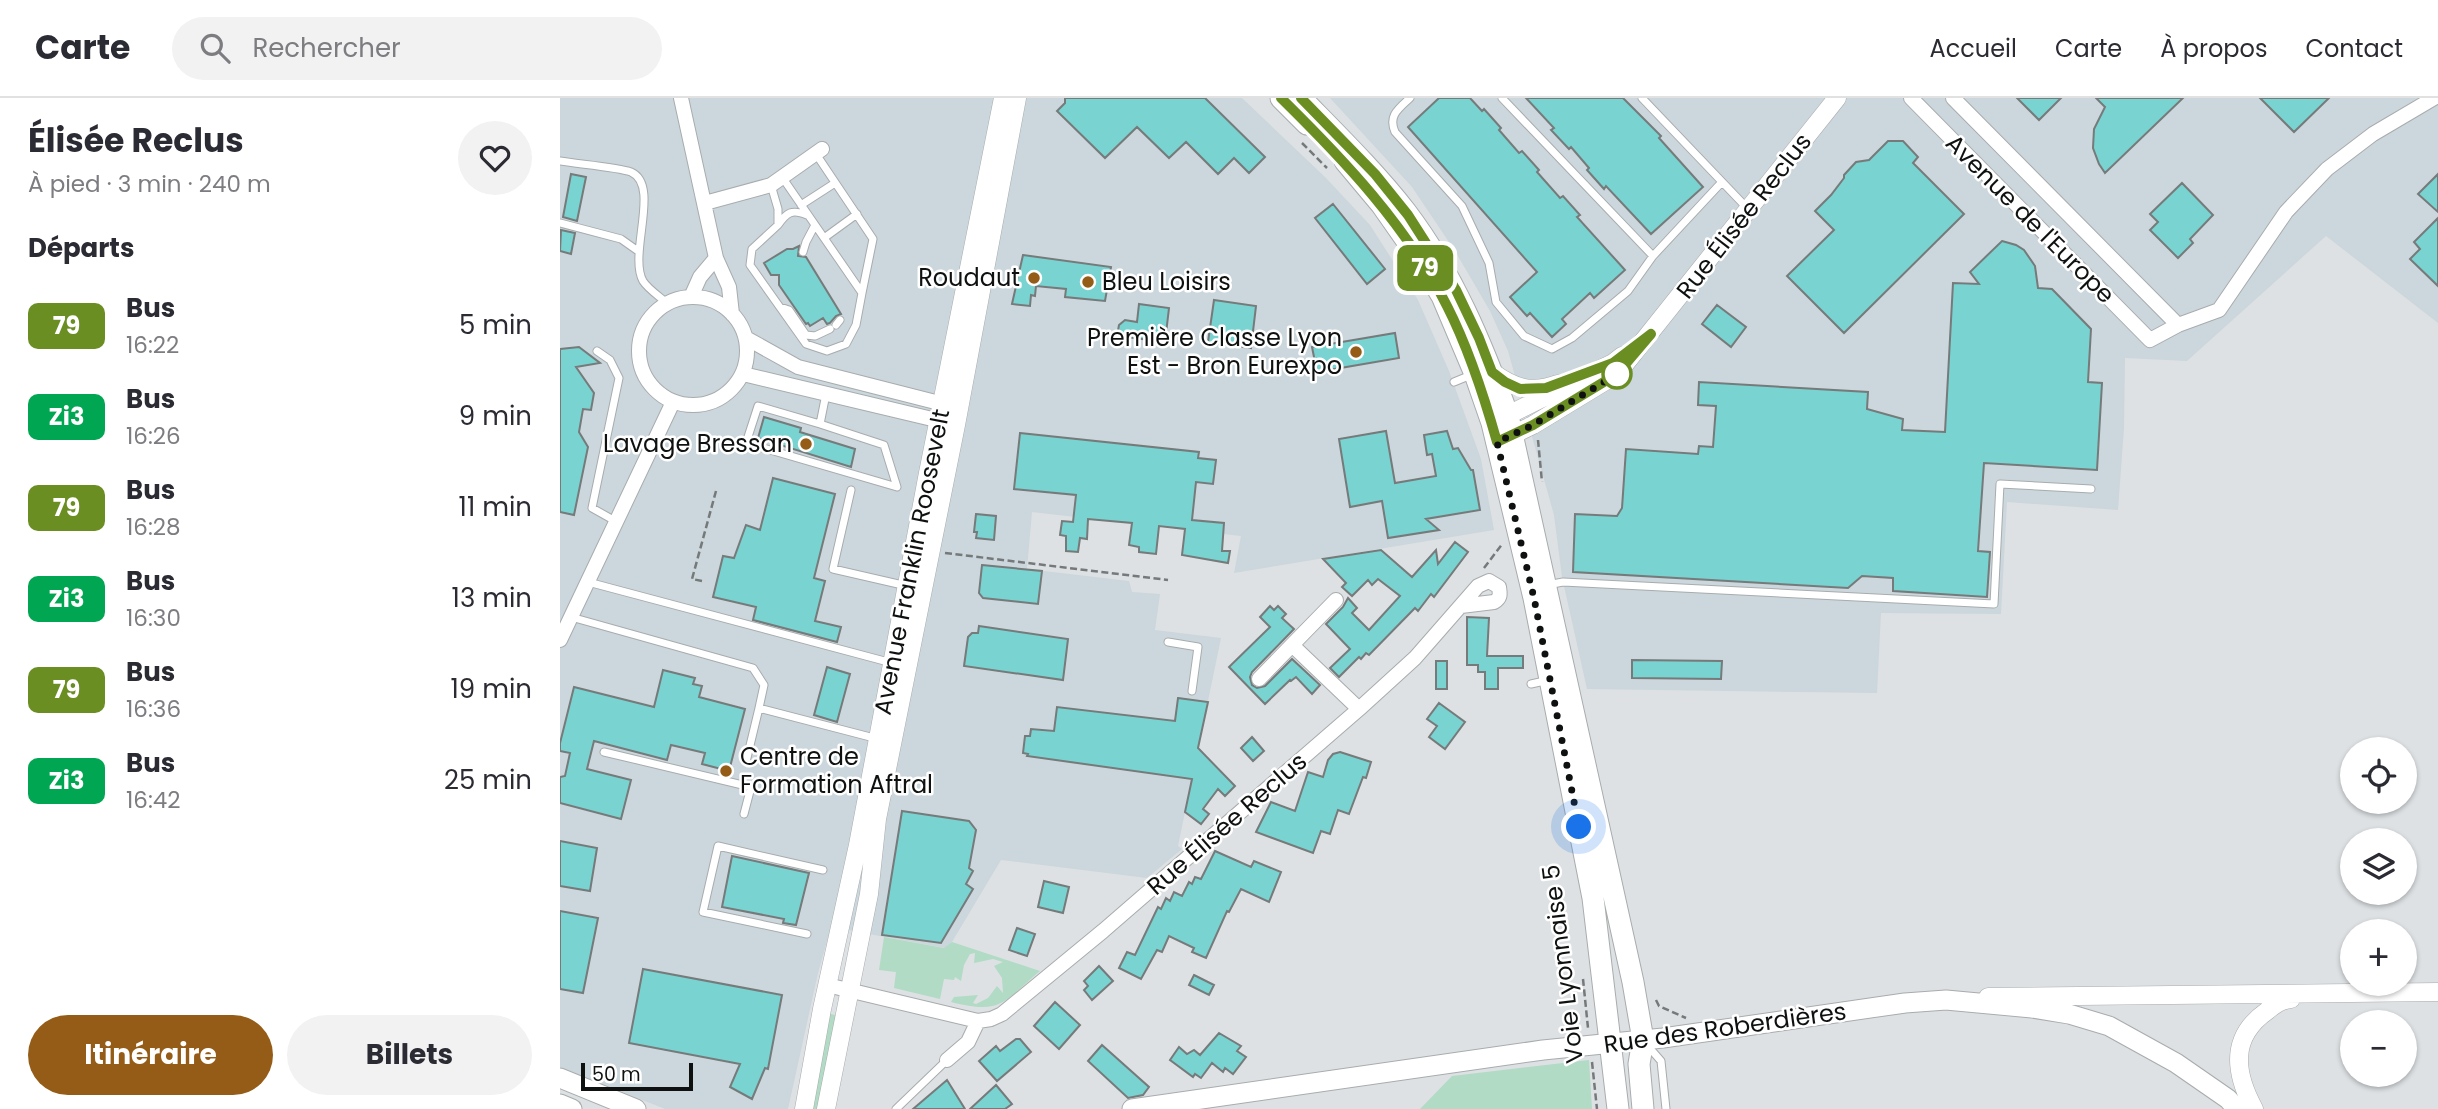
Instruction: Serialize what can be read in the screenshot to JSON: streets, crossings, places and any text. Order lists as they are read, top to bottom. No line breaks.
{"streets":{"main road":["Rue des Roberdières"],"street":["Rue Élisée Reclus","Avenue de l'Europe","Avenue Franklin Roosevelt"],"path":["Voie Lyonnaise 5"]},"crossings":[["Voie Lyonnaise 5","Rue des Roberdières"]],"places":["Roudaut","Bleu Loisirs","Première Classe Lyon Est - Bron Eurexpo","Lavage Bressan","Centre de Formation Aftral"],"lines":["bus line 79"],"scale_bar":"50 m","page":{"header":"Carte","search":"Rechercher","nav":["Accueil","Carte","À propos","Contact"],"heading":[["Élisée Reclus","À pied · 3 min · 240 m"],"Départs"],"on_map":"79","list":[{"mark":"79","name":"Bus","note":"16:22","value":"5 min"},{"mark":"Zi3","name":"Bus","note":"16:26","value":"9 min"},{"mark":"79","name":"Bus","note":"16:28","value":"11 min"},{"mark":"Zi3","name":"Bus","note":"16:30","value":"13 min"},{"mark":"79","name":"Bus","note":"16:36","value":"19 min"},{"mark":"Zi3","name":"Bus","note":"16:42","value":"25 min"}],"map_buttons":["+","−"],"buttons":["Itinéraire","Billets"],"scale":"50 m"}}
